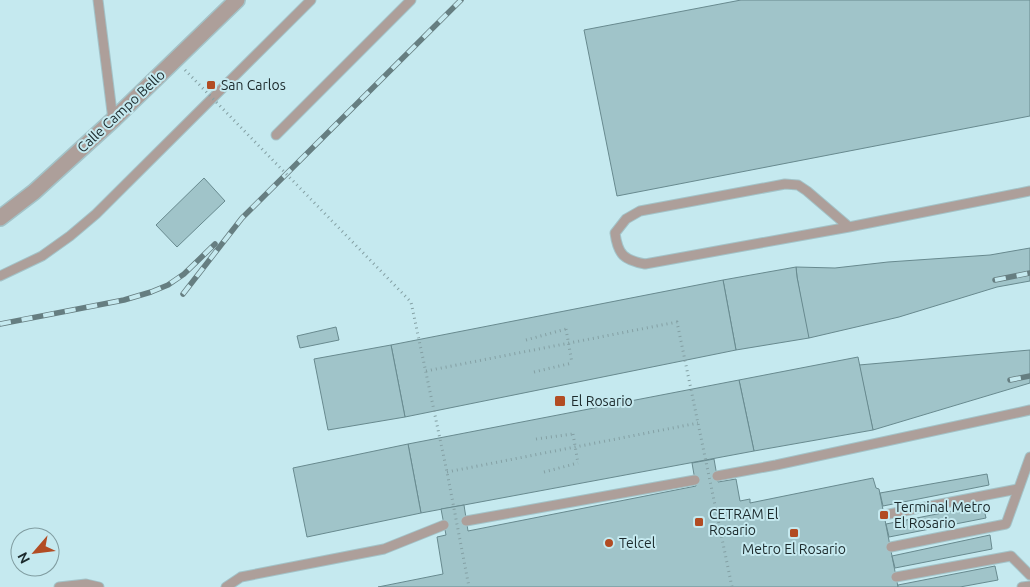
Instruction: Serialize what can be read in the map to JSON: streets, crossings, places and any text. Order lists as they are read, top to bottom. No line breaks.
{"streets":{"street":["Calle Campo Bello"]},"places":{"transit":["San Carlos","El Rosario","Terminal Metro El Rosario","CETRAM El Rosario","Metro El Rosario"],"other":["Telcel"]},"north":"bottom left"}
